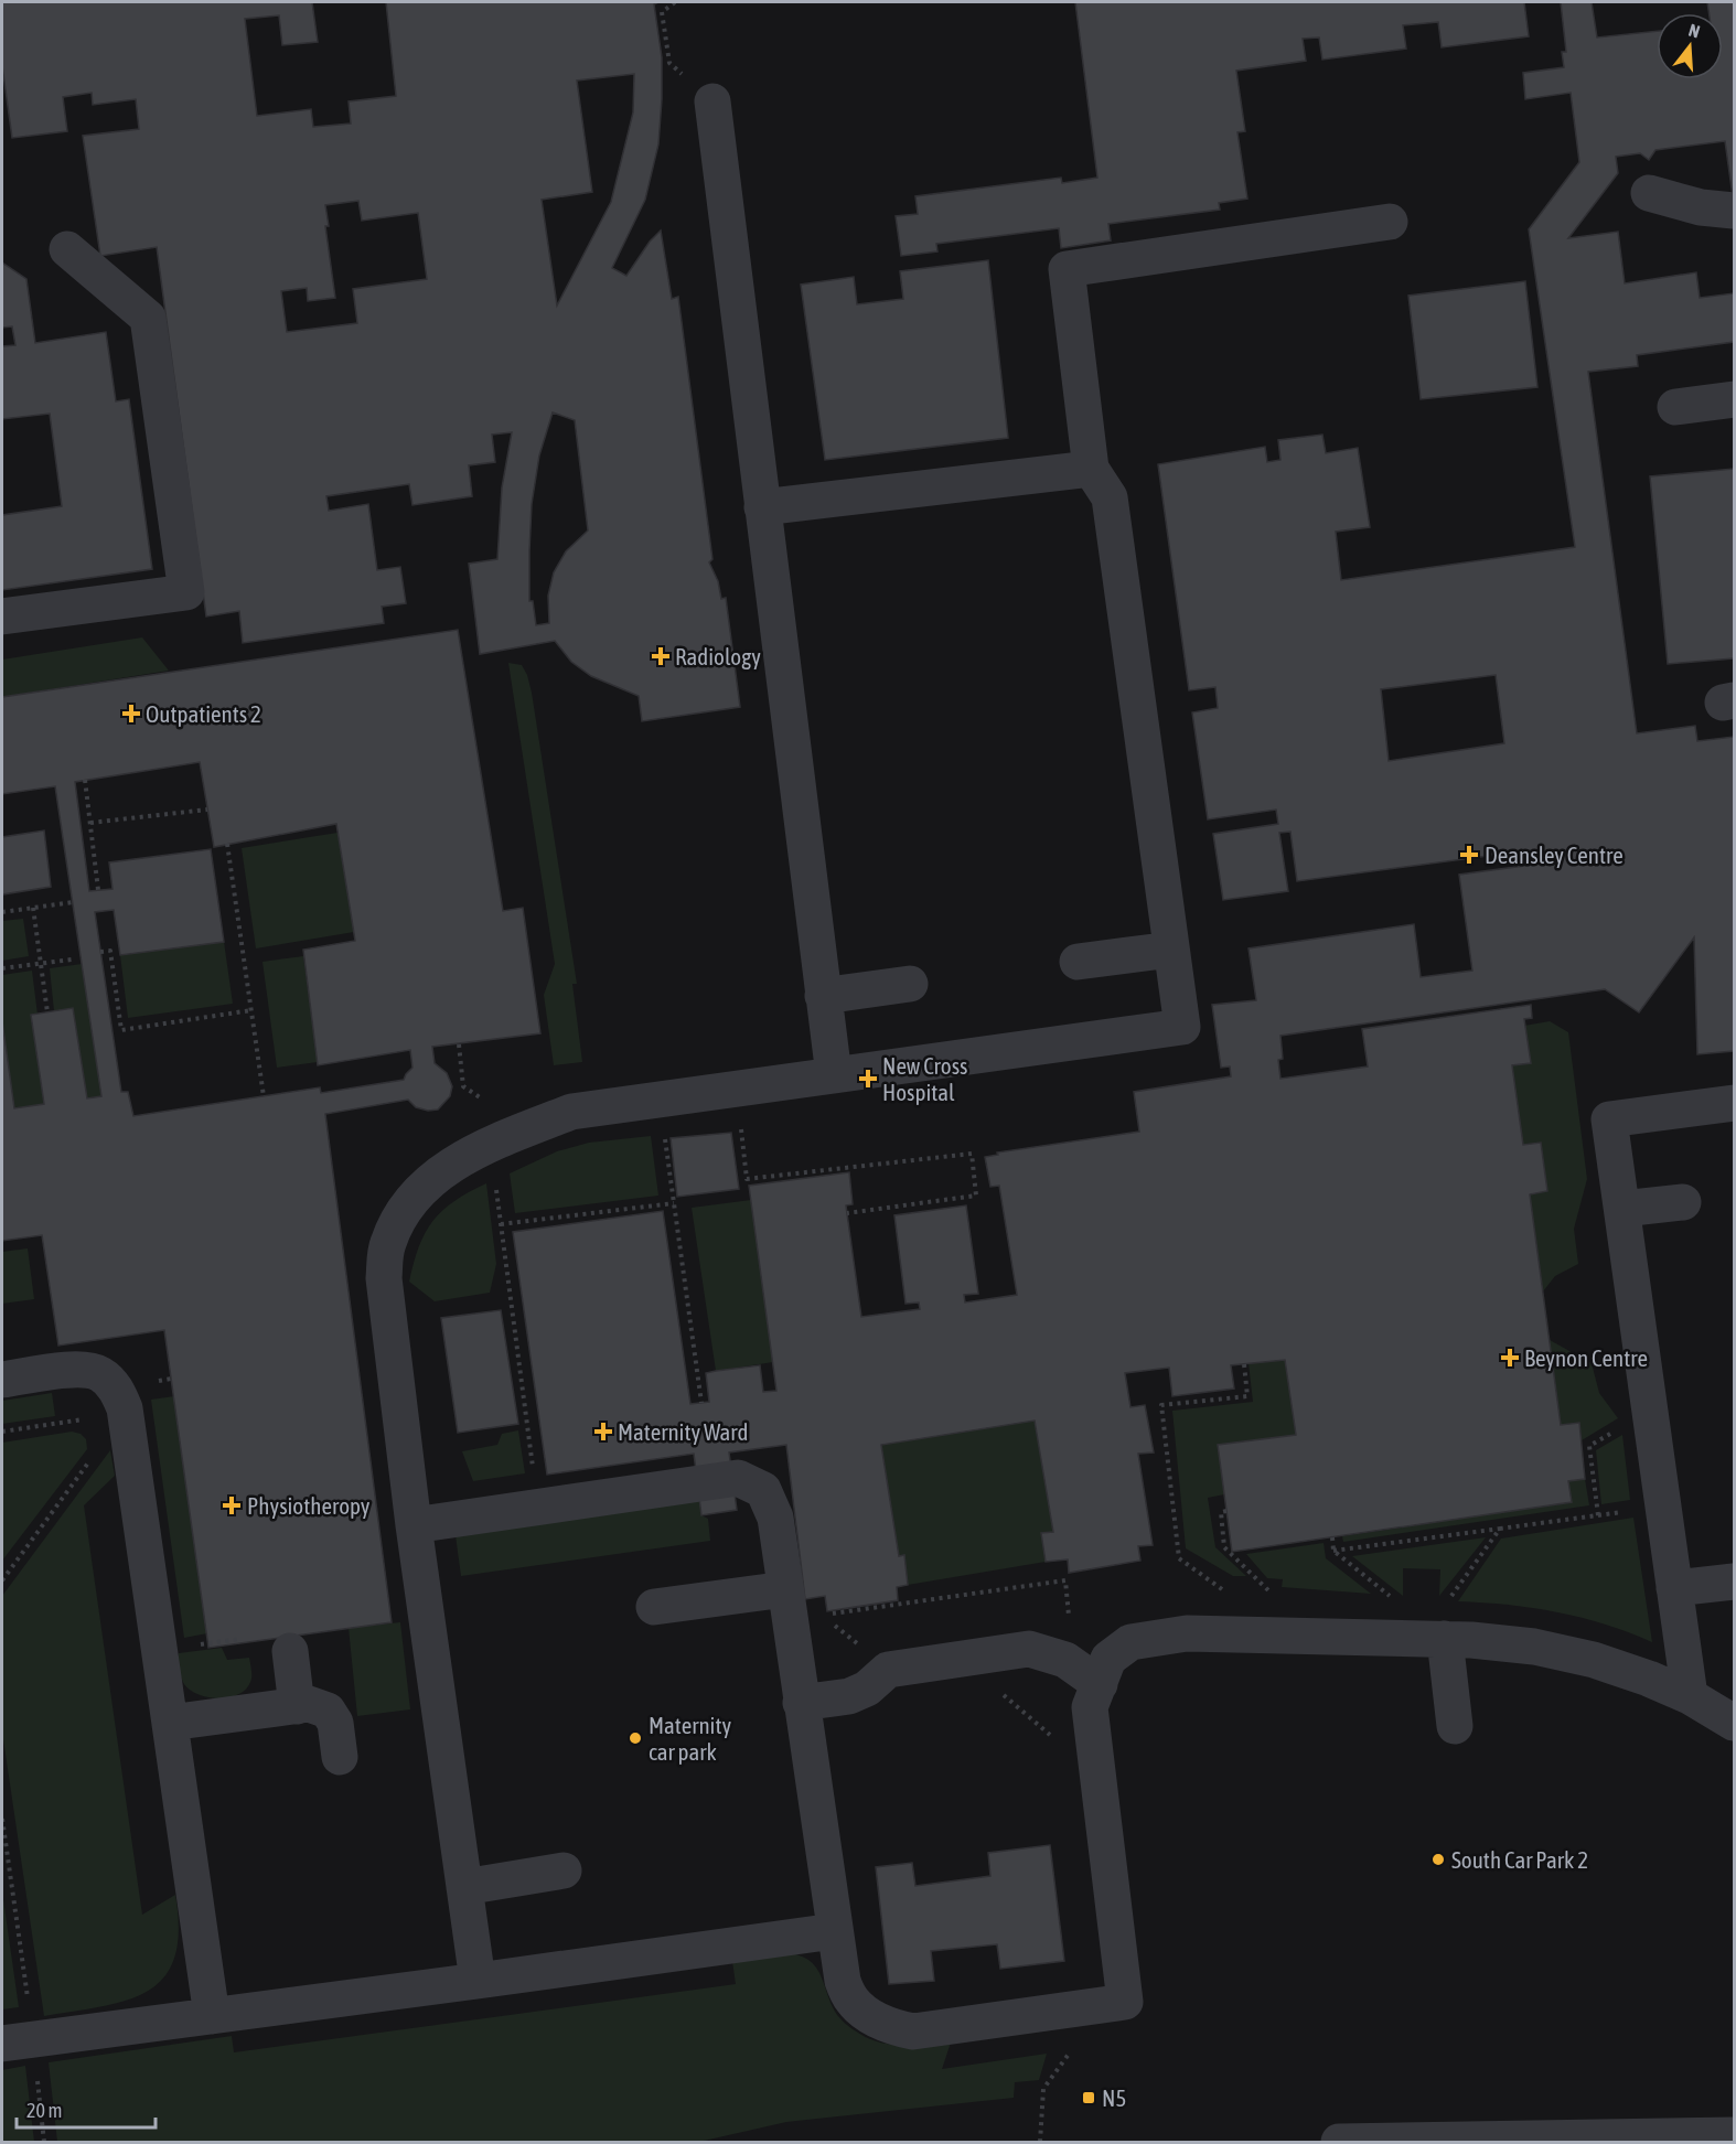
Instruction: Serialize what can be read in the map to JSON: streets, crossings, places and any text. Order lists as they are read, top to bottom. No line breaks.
{"places":{"health":["Radiology","Outpatients 2","Deansley Centre","New Cross Hospital","Beynon Centre","Maternity Ward","Physiotheropy"],"other":["Maternity car park","South Car Park 2"],"transit":["N5"]},"scale_bar":"20 m","north":"top"}
